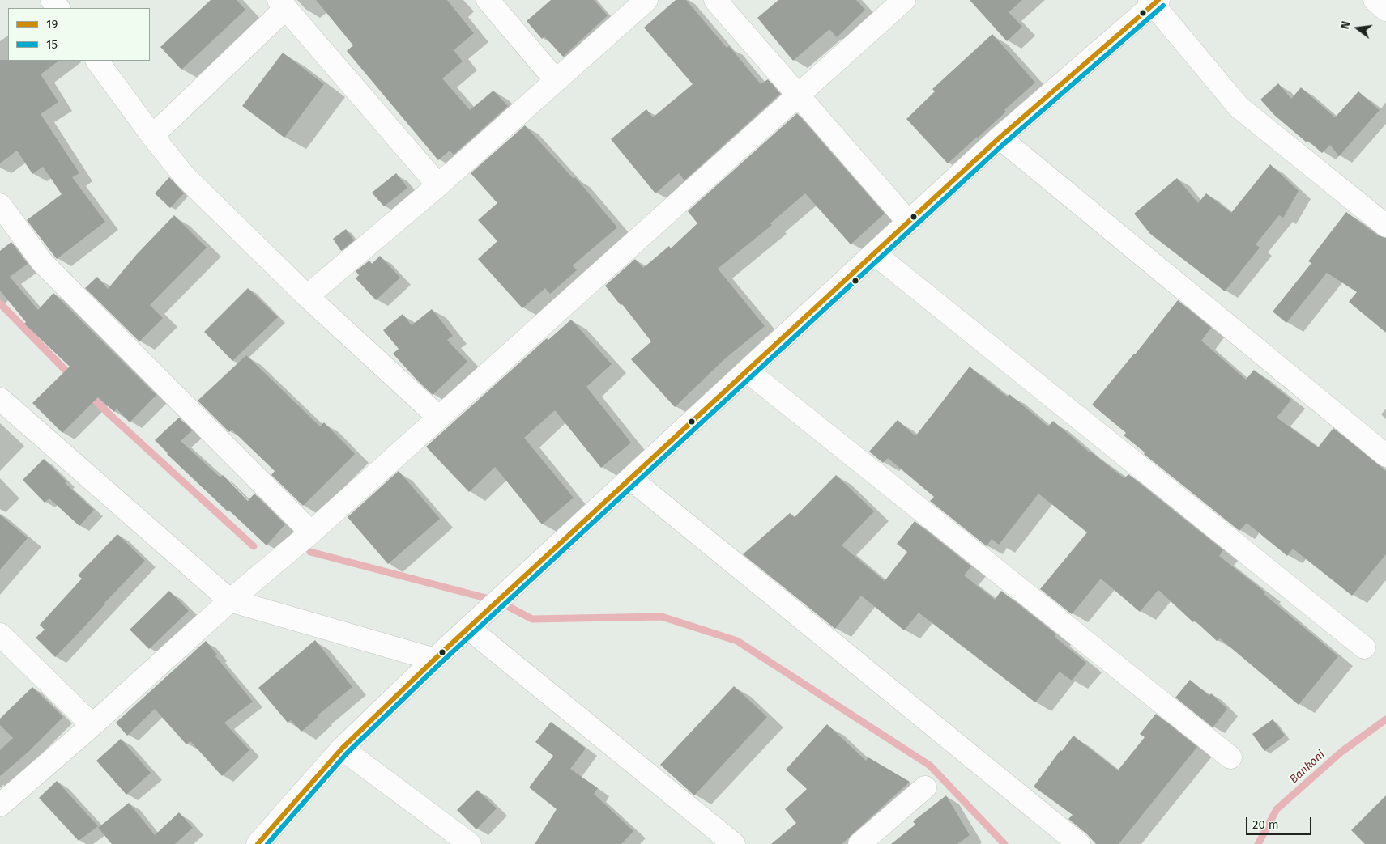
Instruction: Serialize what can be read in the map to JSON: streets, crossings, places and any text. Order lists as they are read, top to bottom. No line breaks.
{"water":["Bankoni"],"lines":["transit line 19","transit line 15"],"legend":["19","15"],"scale_bar":"20 m","north":"left"}
